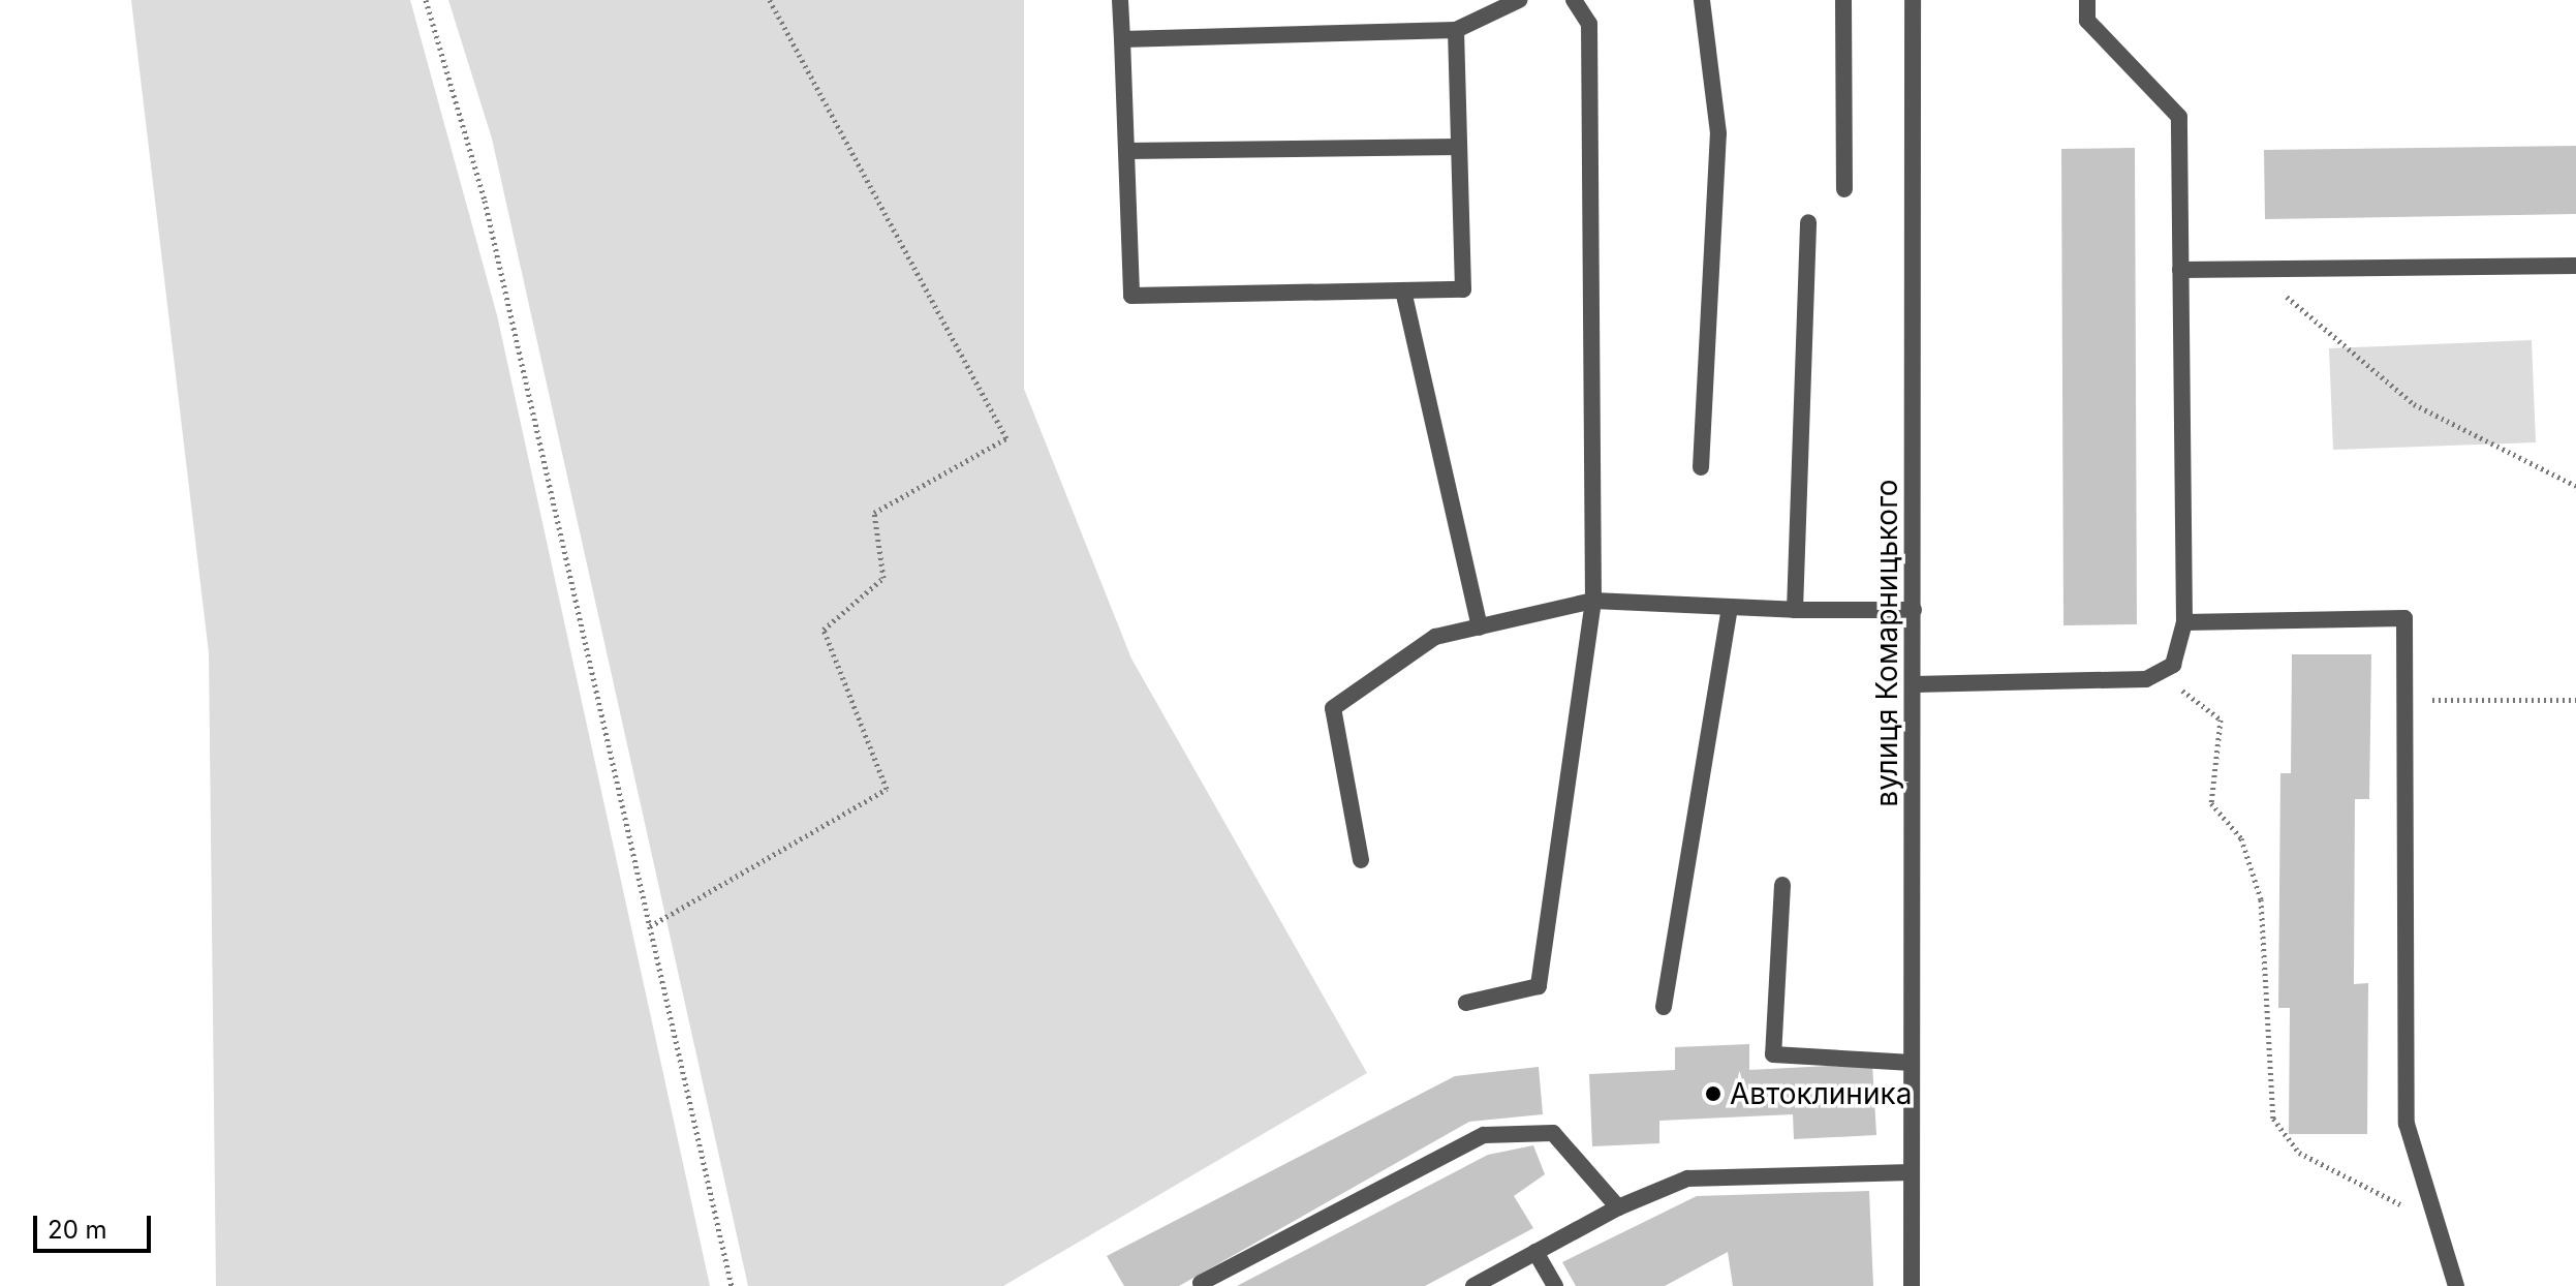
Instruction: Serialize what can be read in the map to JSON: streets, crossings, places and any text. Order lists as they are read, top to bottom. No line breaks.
{"streets":{"street":["вулиця Комарницького"]},"places":["Автоклиника"],"scale_bar":"20 m"}
